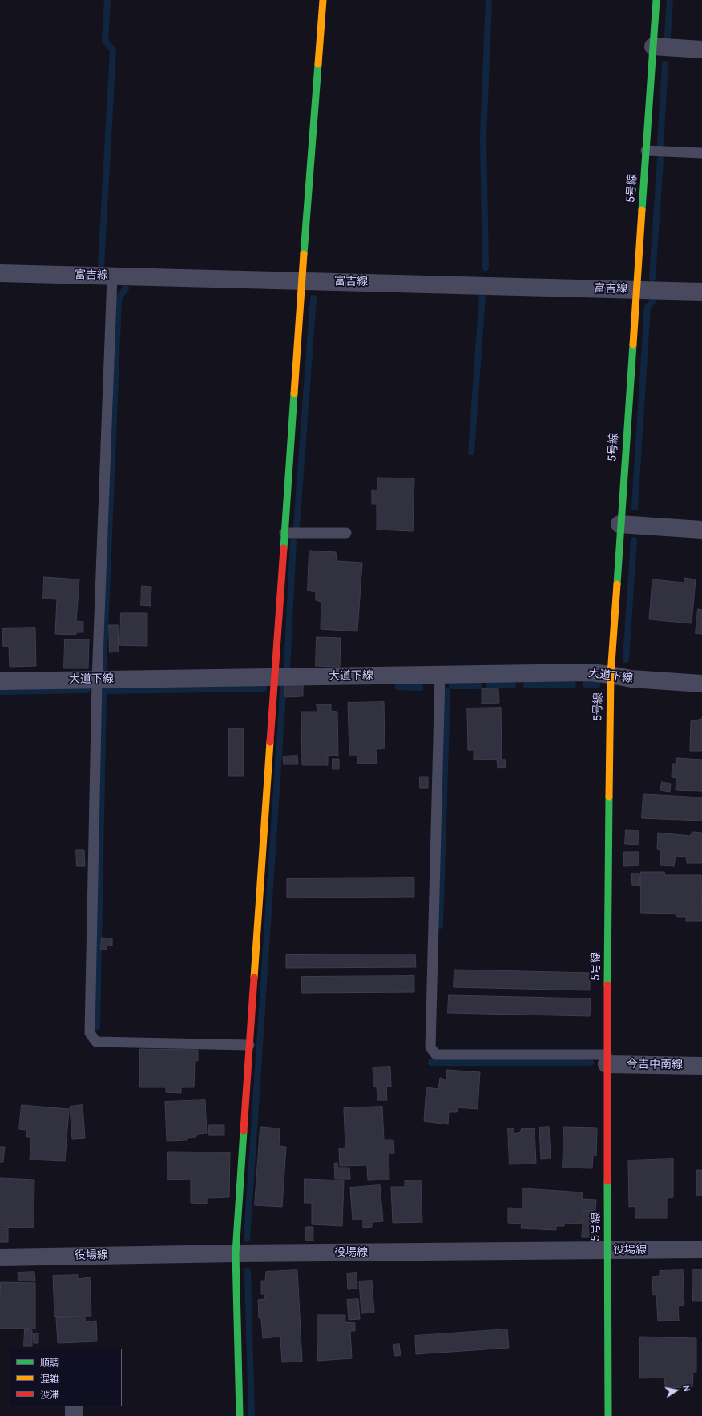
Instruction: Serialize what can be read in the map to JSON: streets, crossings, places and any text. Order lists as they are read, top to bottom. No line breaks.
{"streets":{"street":["5号線","富吉線","大道下線","今吉中南線","役場線"]},"crossings":[["5号線","富吉線"],["5号線","大道下線"],["5号線","今吉中南線"],["5号線","役場線"]],"legend":["順調","混雑","渋滞"],"north":"right"}
